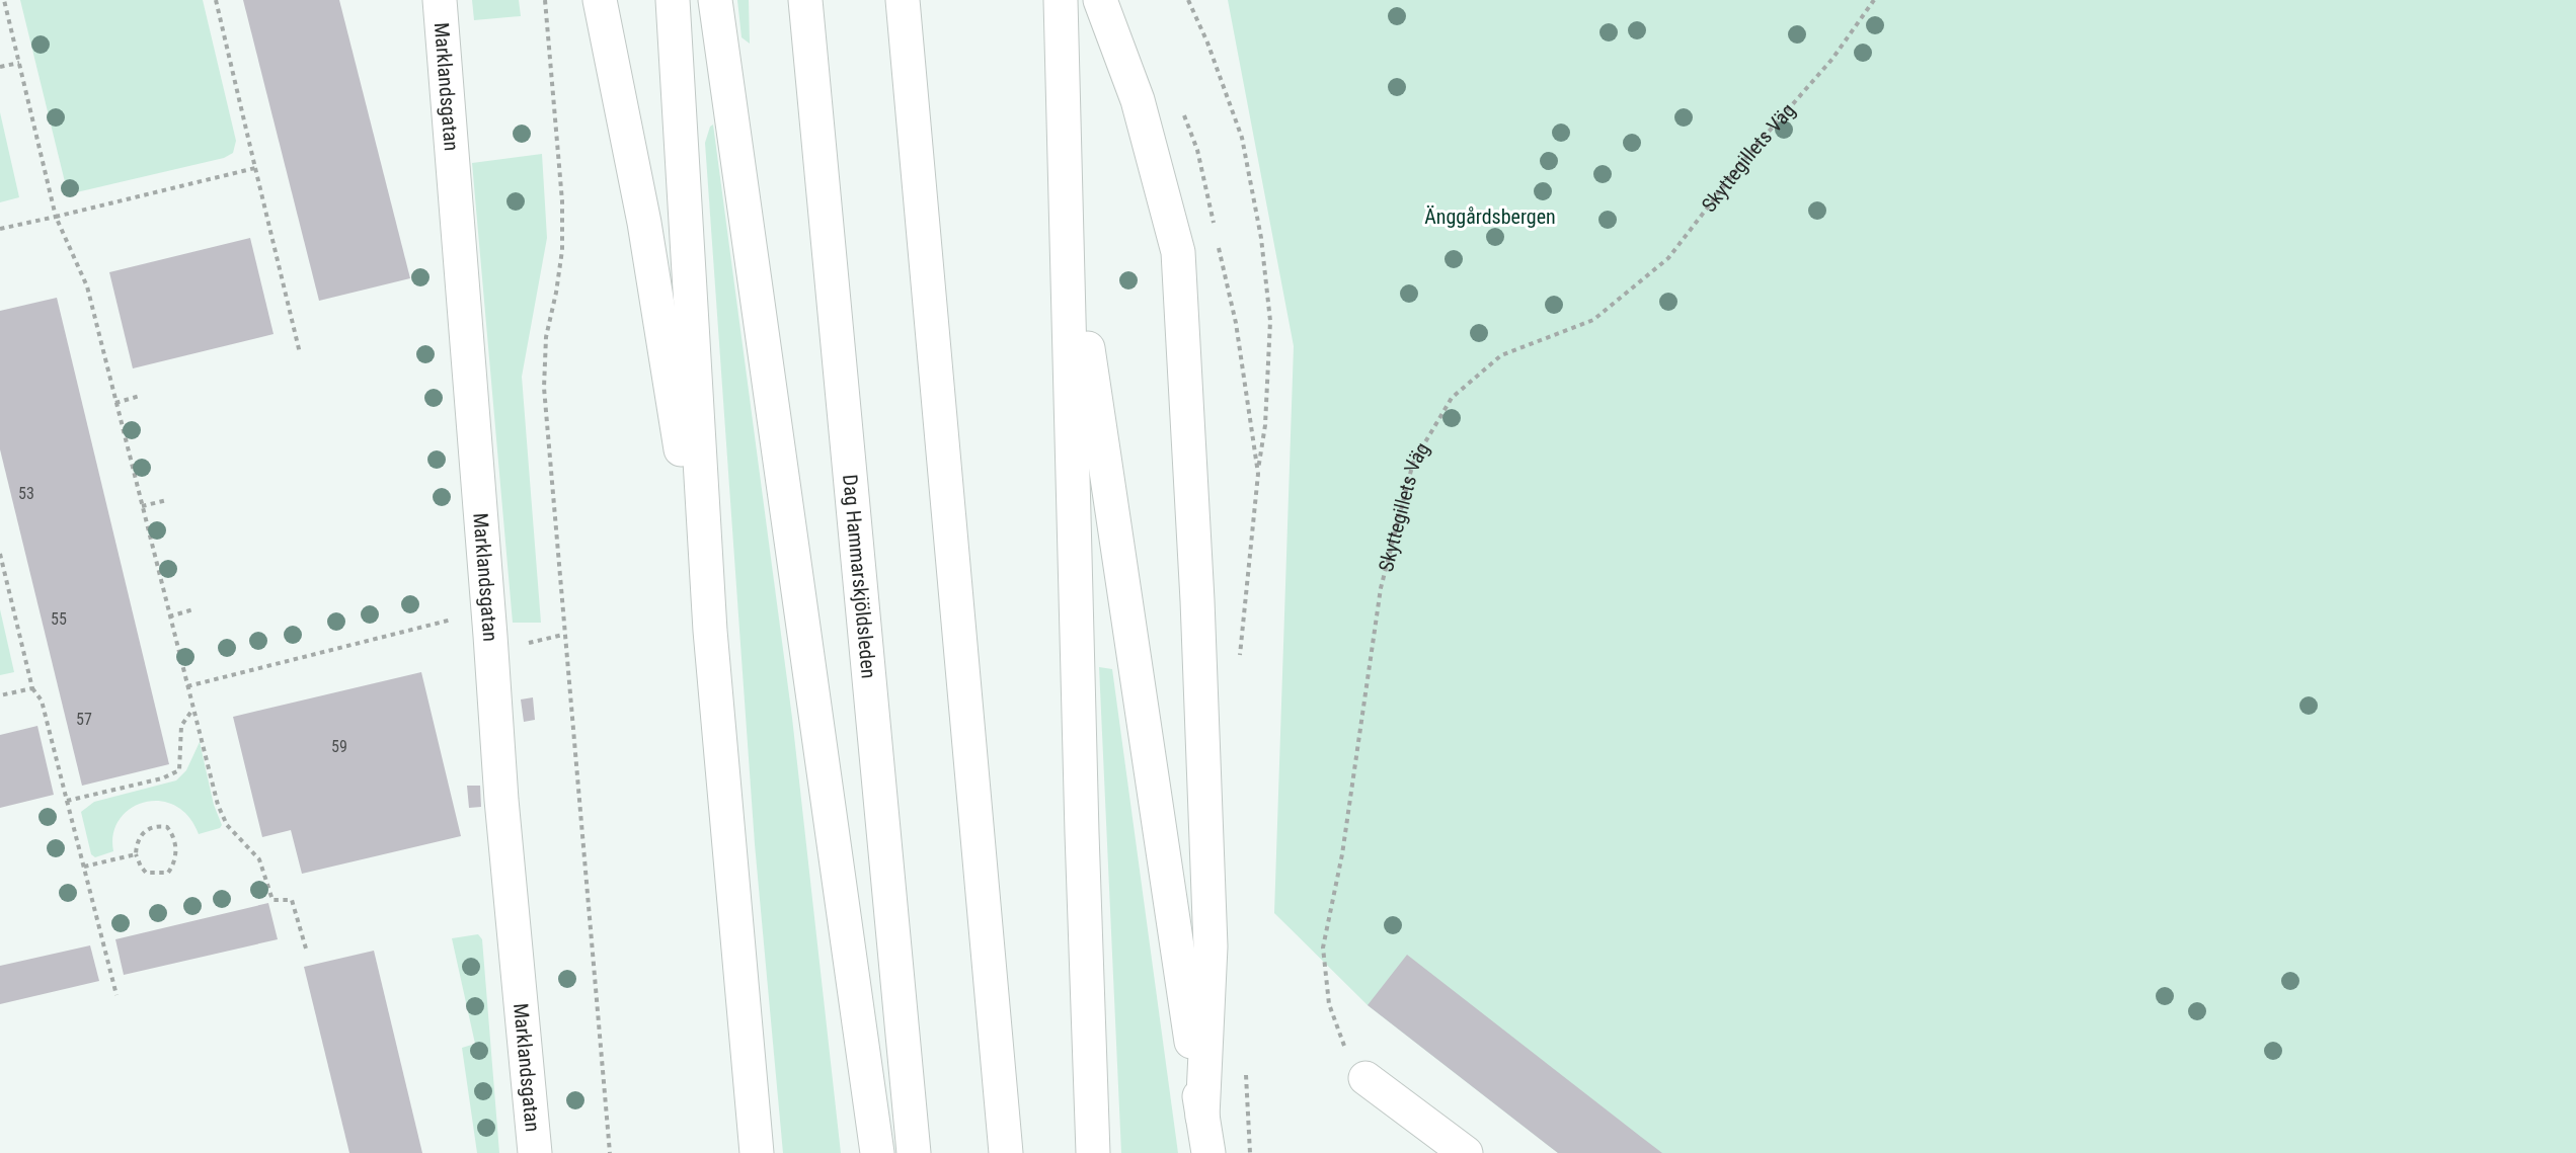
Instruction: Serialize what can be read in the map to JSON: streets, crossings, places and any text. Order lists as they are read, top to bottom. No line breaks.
{"streets":{"main road":["Marklandsgatan","Dag Hammarskjöldsleden"],"path":["Skyttegillets Väg"]},"parks":["Änggårdsbergen"],"house_numbers":["53","55","57","59"]}
